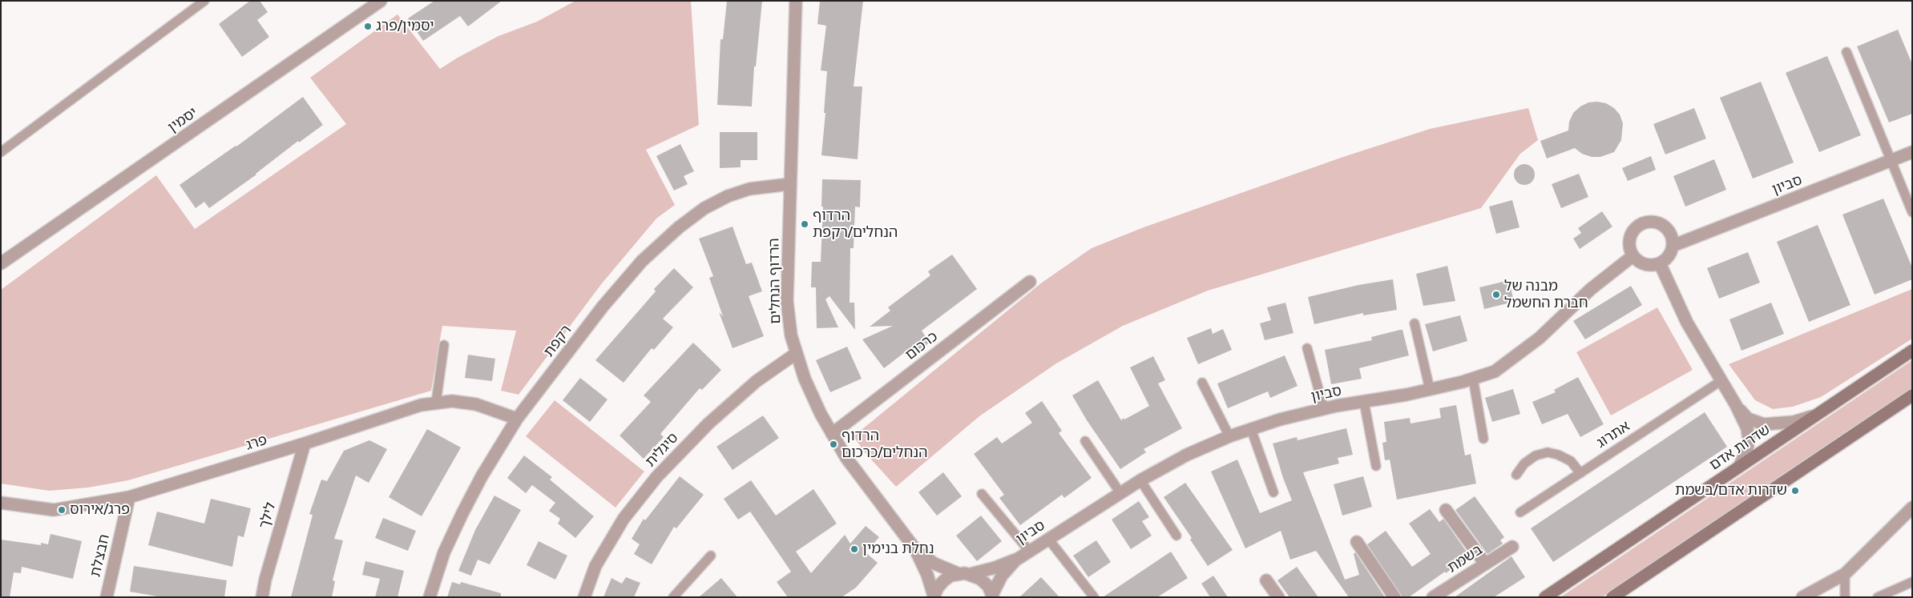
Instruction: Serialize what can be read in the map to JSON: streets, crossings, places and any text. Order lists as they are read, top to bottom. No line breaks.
{"streets":{"street":["יסמין","סביון","הרדוף הנחלים","רקפת","כרכום","פרג","שדרות אדם","סיגלית","לילך","חבצלת","בשמת"],"lane":["אתרוג"]},"crossings":[["סביון","הרדוף הנחלים"],["הרדוף הנחלים","רקפת"],["הרדוף הנחלים","כרכום"],["הרדוף הנחלים","סיגלית"],["רקפת","פרג"],["פרג","לילך"],["פרג","חבצלת"]],"places":["יסמין/פרג","הרדוף הנחלים/רקפת","מבנה של חברת החשמל","הרדוף הנחלים/כרכום","שדרות אדם/בשמת","פרג/אירוס","נחלת בנימין"]}
